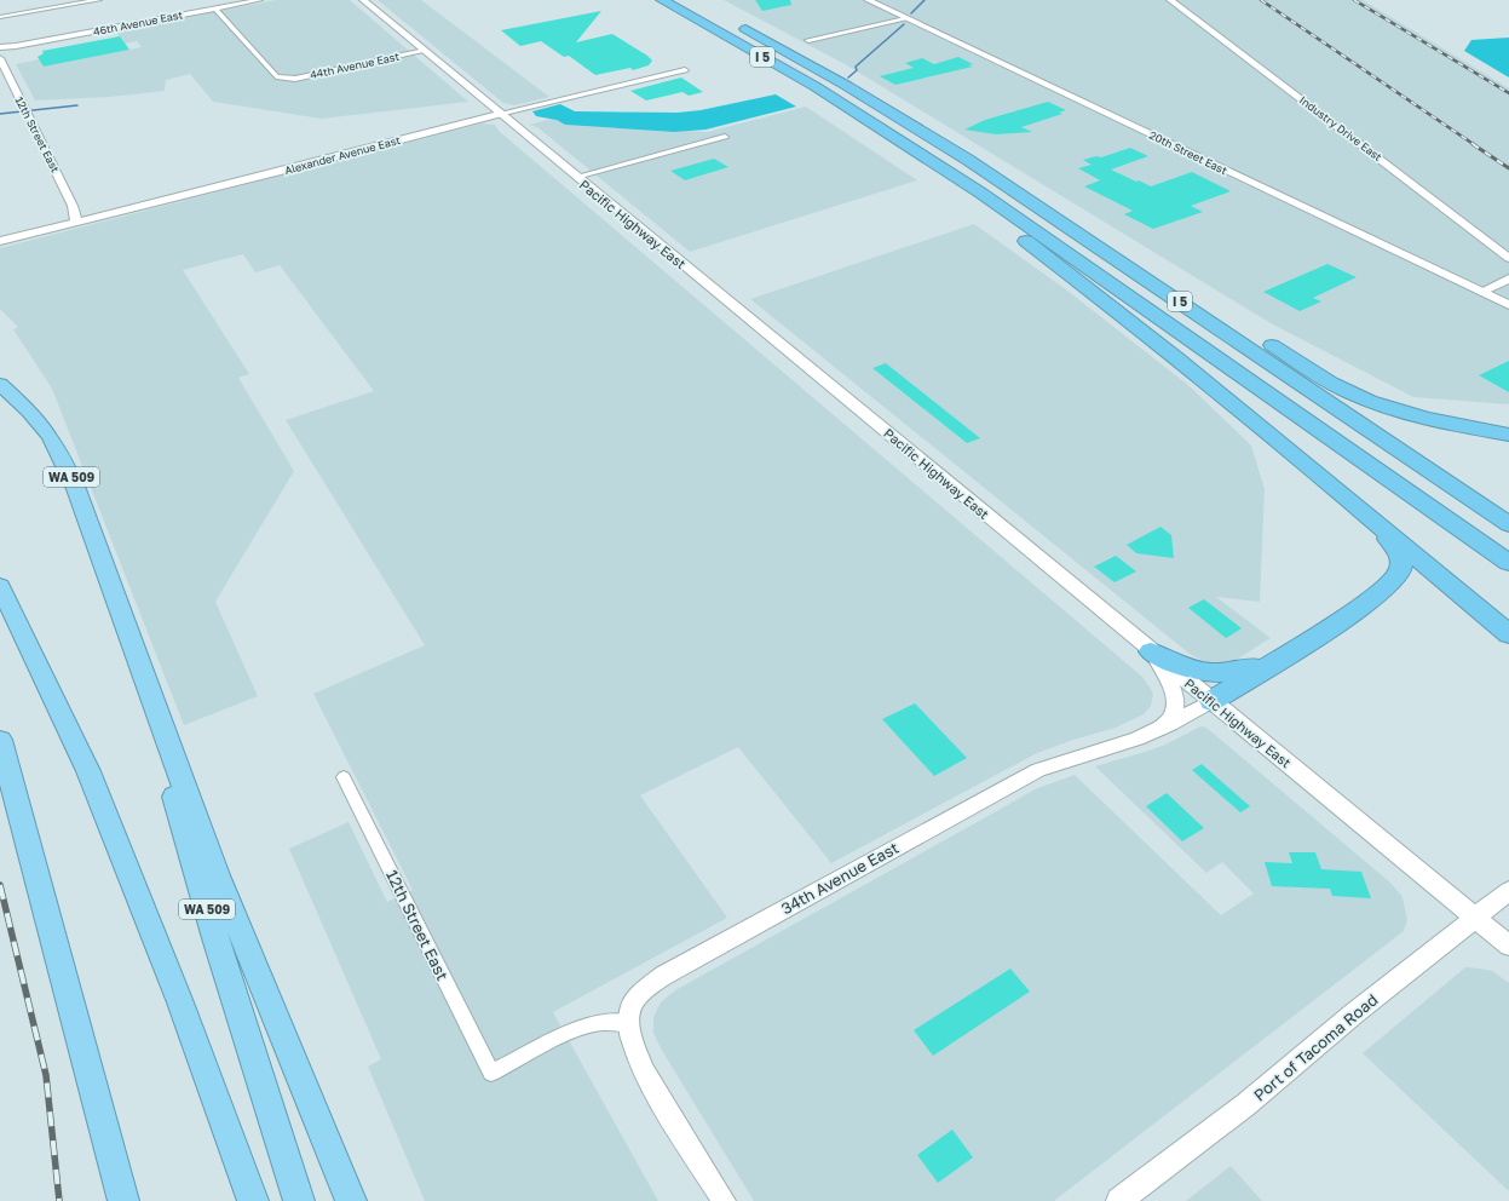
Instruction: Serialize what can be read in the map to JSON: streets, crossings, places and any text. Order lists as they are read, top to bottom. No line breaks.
{"streets":{"highway":["I 5","WA 509"],"main road":["20th Street East","Pacific Highway East","Port of Tacoma Road"],"street":["46th Avenue East","44th Avenue East","Industry Drive East","12th Street East","Alexander Avenue East","34th Avenue East"]},"crossings":[["46th Avenue East","44th Avenue East"],["44th Avenue East","Pacific Highway East"],["12th Street East","Alexander Avenue East"],["12th Street East","34th Avenue East"],["Alexander Avenue East","Pacific Highway East"],["Pacific Highway East","34th Avenue East"],["Pacific Highway East","Port of Tacoma Road"]]}
